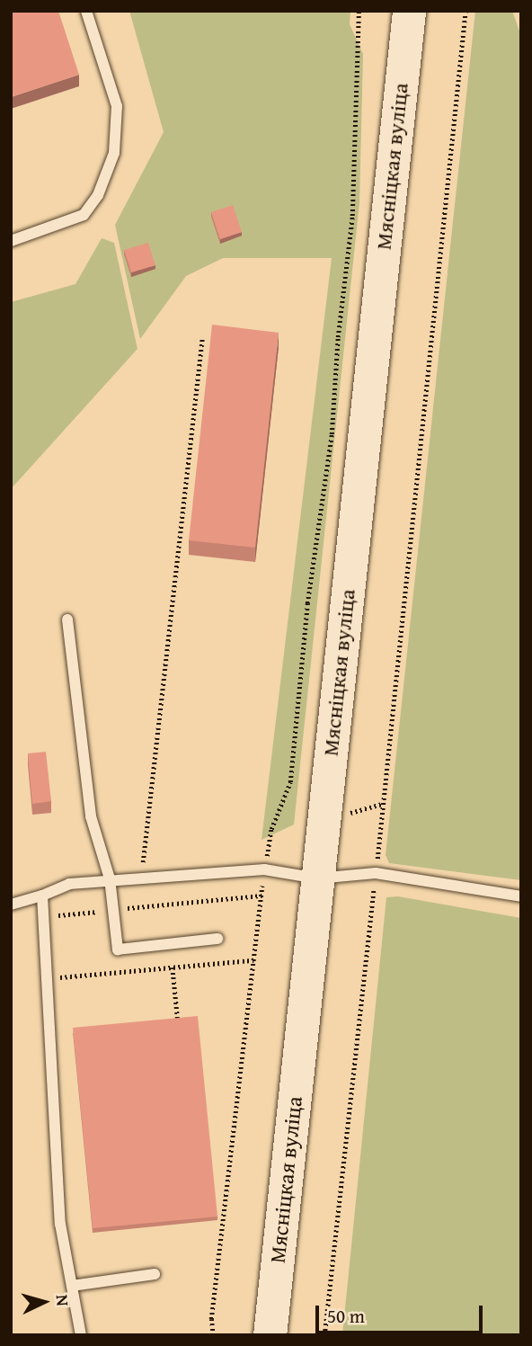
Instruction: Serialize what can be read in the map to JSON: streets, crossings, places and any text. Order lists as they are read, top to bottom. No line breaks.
{"streets":{"main road":["Мясніцкая вуліца"]},"scale_bar":"50 m","north":"right"}
